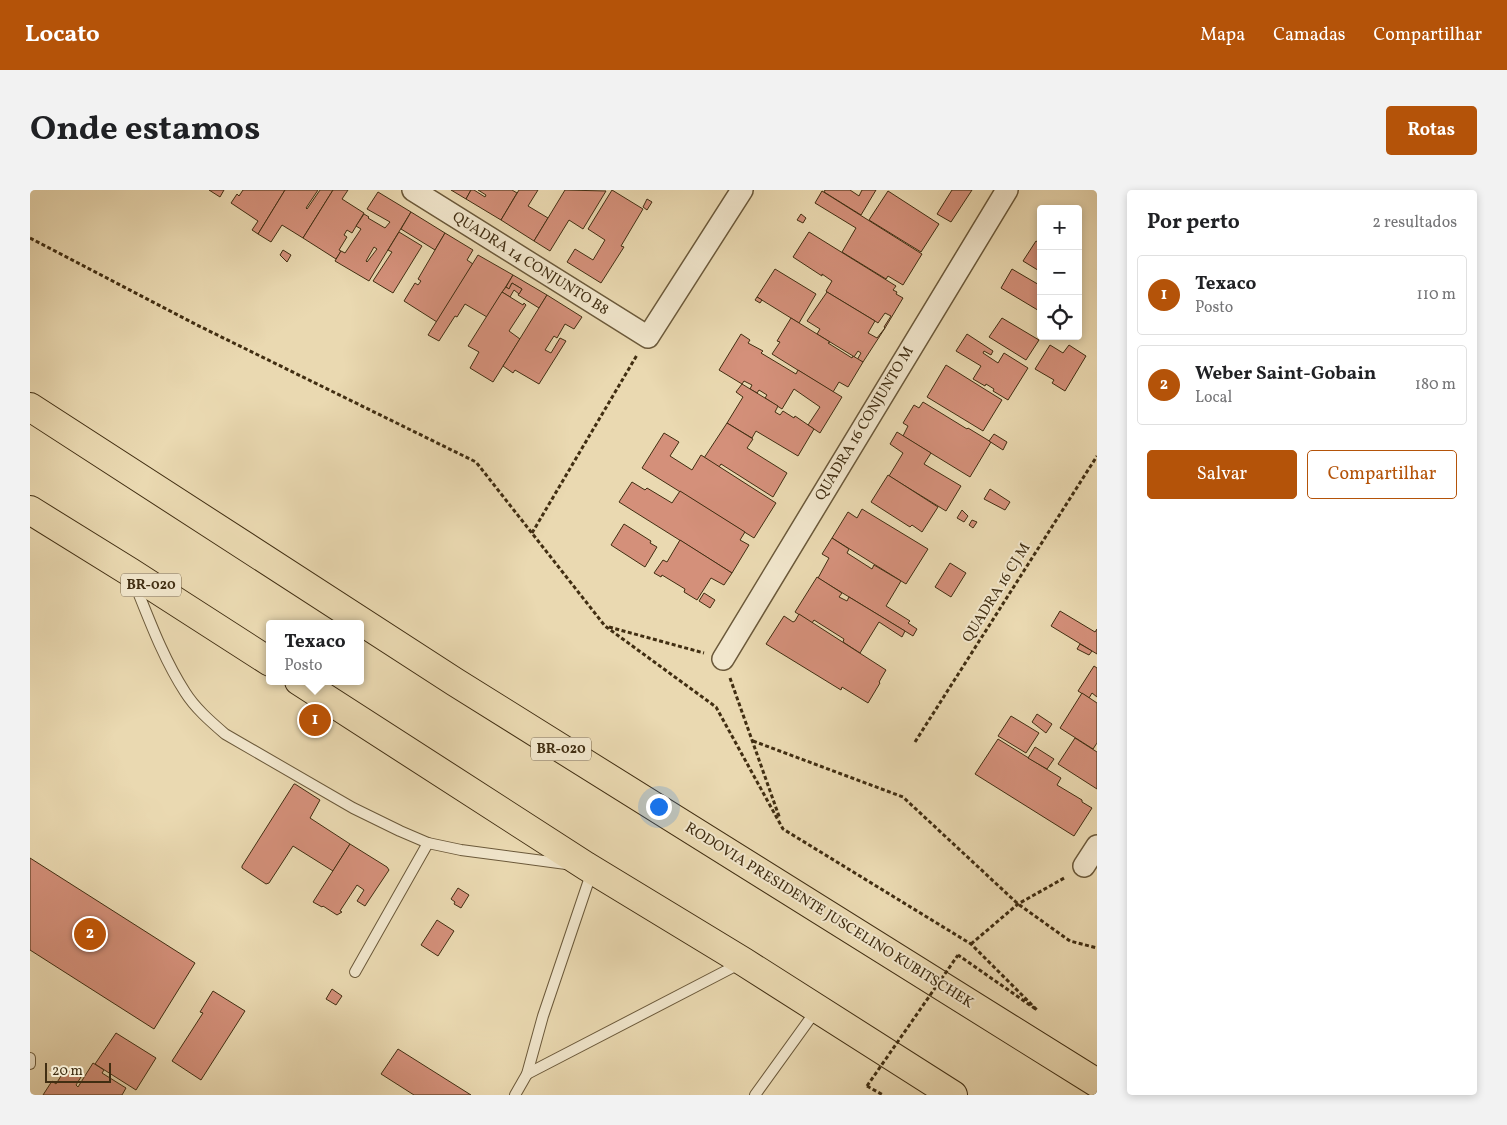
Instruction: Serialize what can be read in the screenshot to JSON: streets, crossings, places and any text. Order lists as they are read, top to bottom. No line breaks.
{"streets":{"highway":["BR-020","RODOVIA PRESIDENTE JUSCELINO KUBITSCHEK"],"street":["QUADRA 14 CONJUNTO B8","QUADRA 16 CONJUNTO M"],"path":["QUADRA 16 CJ M"]},"scale_bar":"20 m","page":{"header":"Locato","nav":["Mapa","Camadas","Compartilhar"],"title":"Onde estamos","buttons":["Rotas",["Salvar","Compartilhar"]],"heading":["Por perto","2 resultados"],"map_buttons":["+","−"],"list":[{"mark":"1","name":"Texaco","note":"Posto","value":"110 m"},{"mark":"2","name":"Weber Saint-Gobain","note":"Local","value":"180 m"}],"popup":["Texaco","Posto"],"pins":["1","2"],"scale":"20 m"}}
